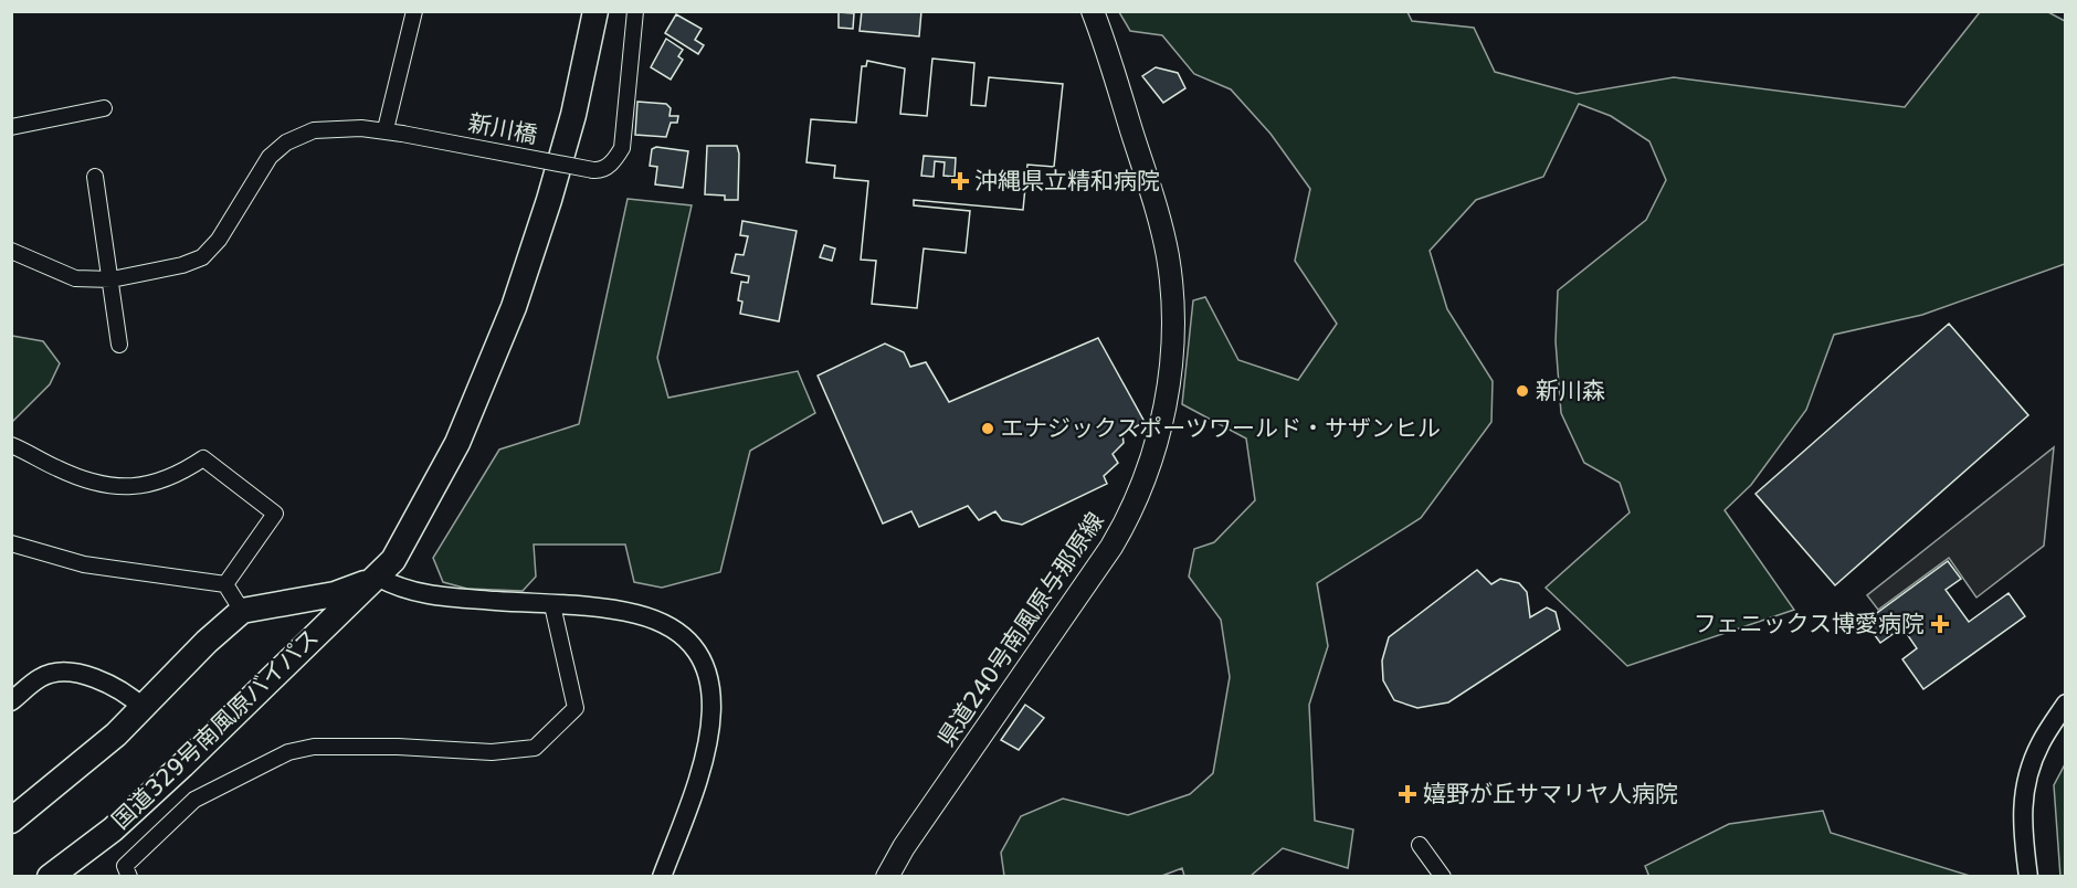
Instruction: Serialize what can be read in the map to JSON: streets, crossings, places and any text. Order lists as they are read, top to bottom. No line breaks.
{"streets":{"highway":["国道329号南風原バイパス"],"main road":["県道240号南風原与那原線"],"street":["新川橋"]},"places":{"health":["沖縄県立精和病院","フェニックス博愛病院","嬉野が丘サマリヤ人病院"],"other":["新川森","エナジックスポーツワールド・サザンヒル"]}}
